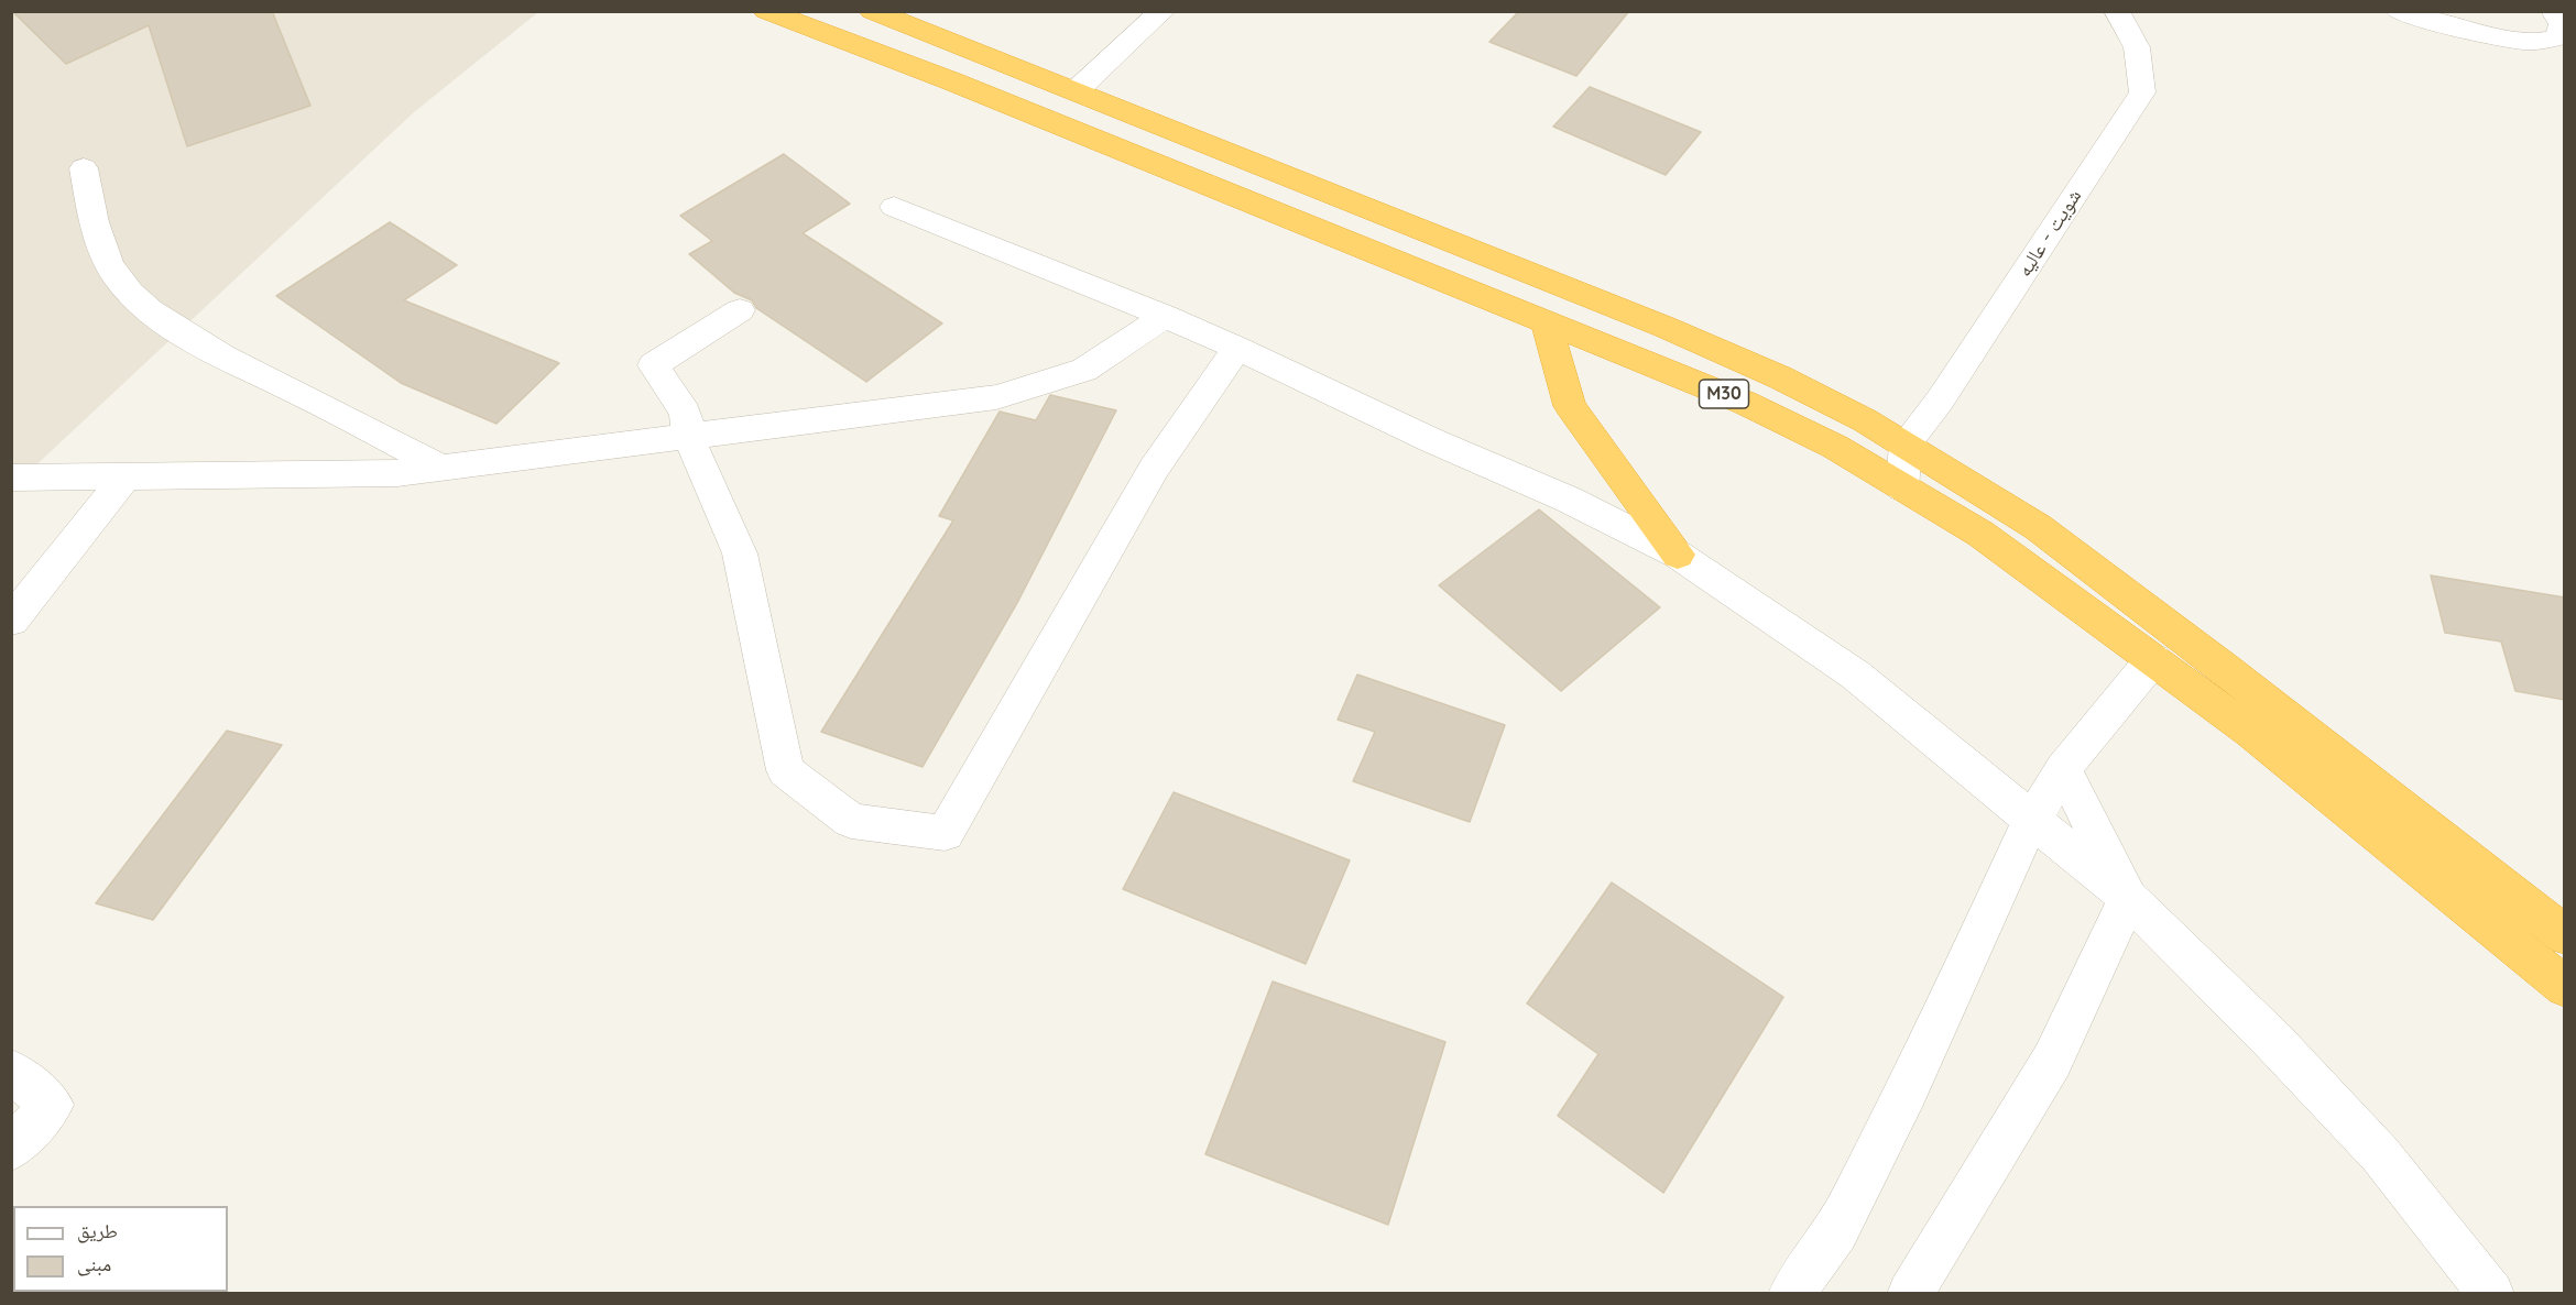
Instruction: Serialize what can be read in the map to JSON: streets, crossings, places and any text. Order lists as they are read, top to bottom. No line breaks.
{"streets":{"highway":["M30"],"street":["شويت - عاليه"]},"crossings":[["شويت - عاليه","M30"]],"legend":["طريق","مبنى"]}
